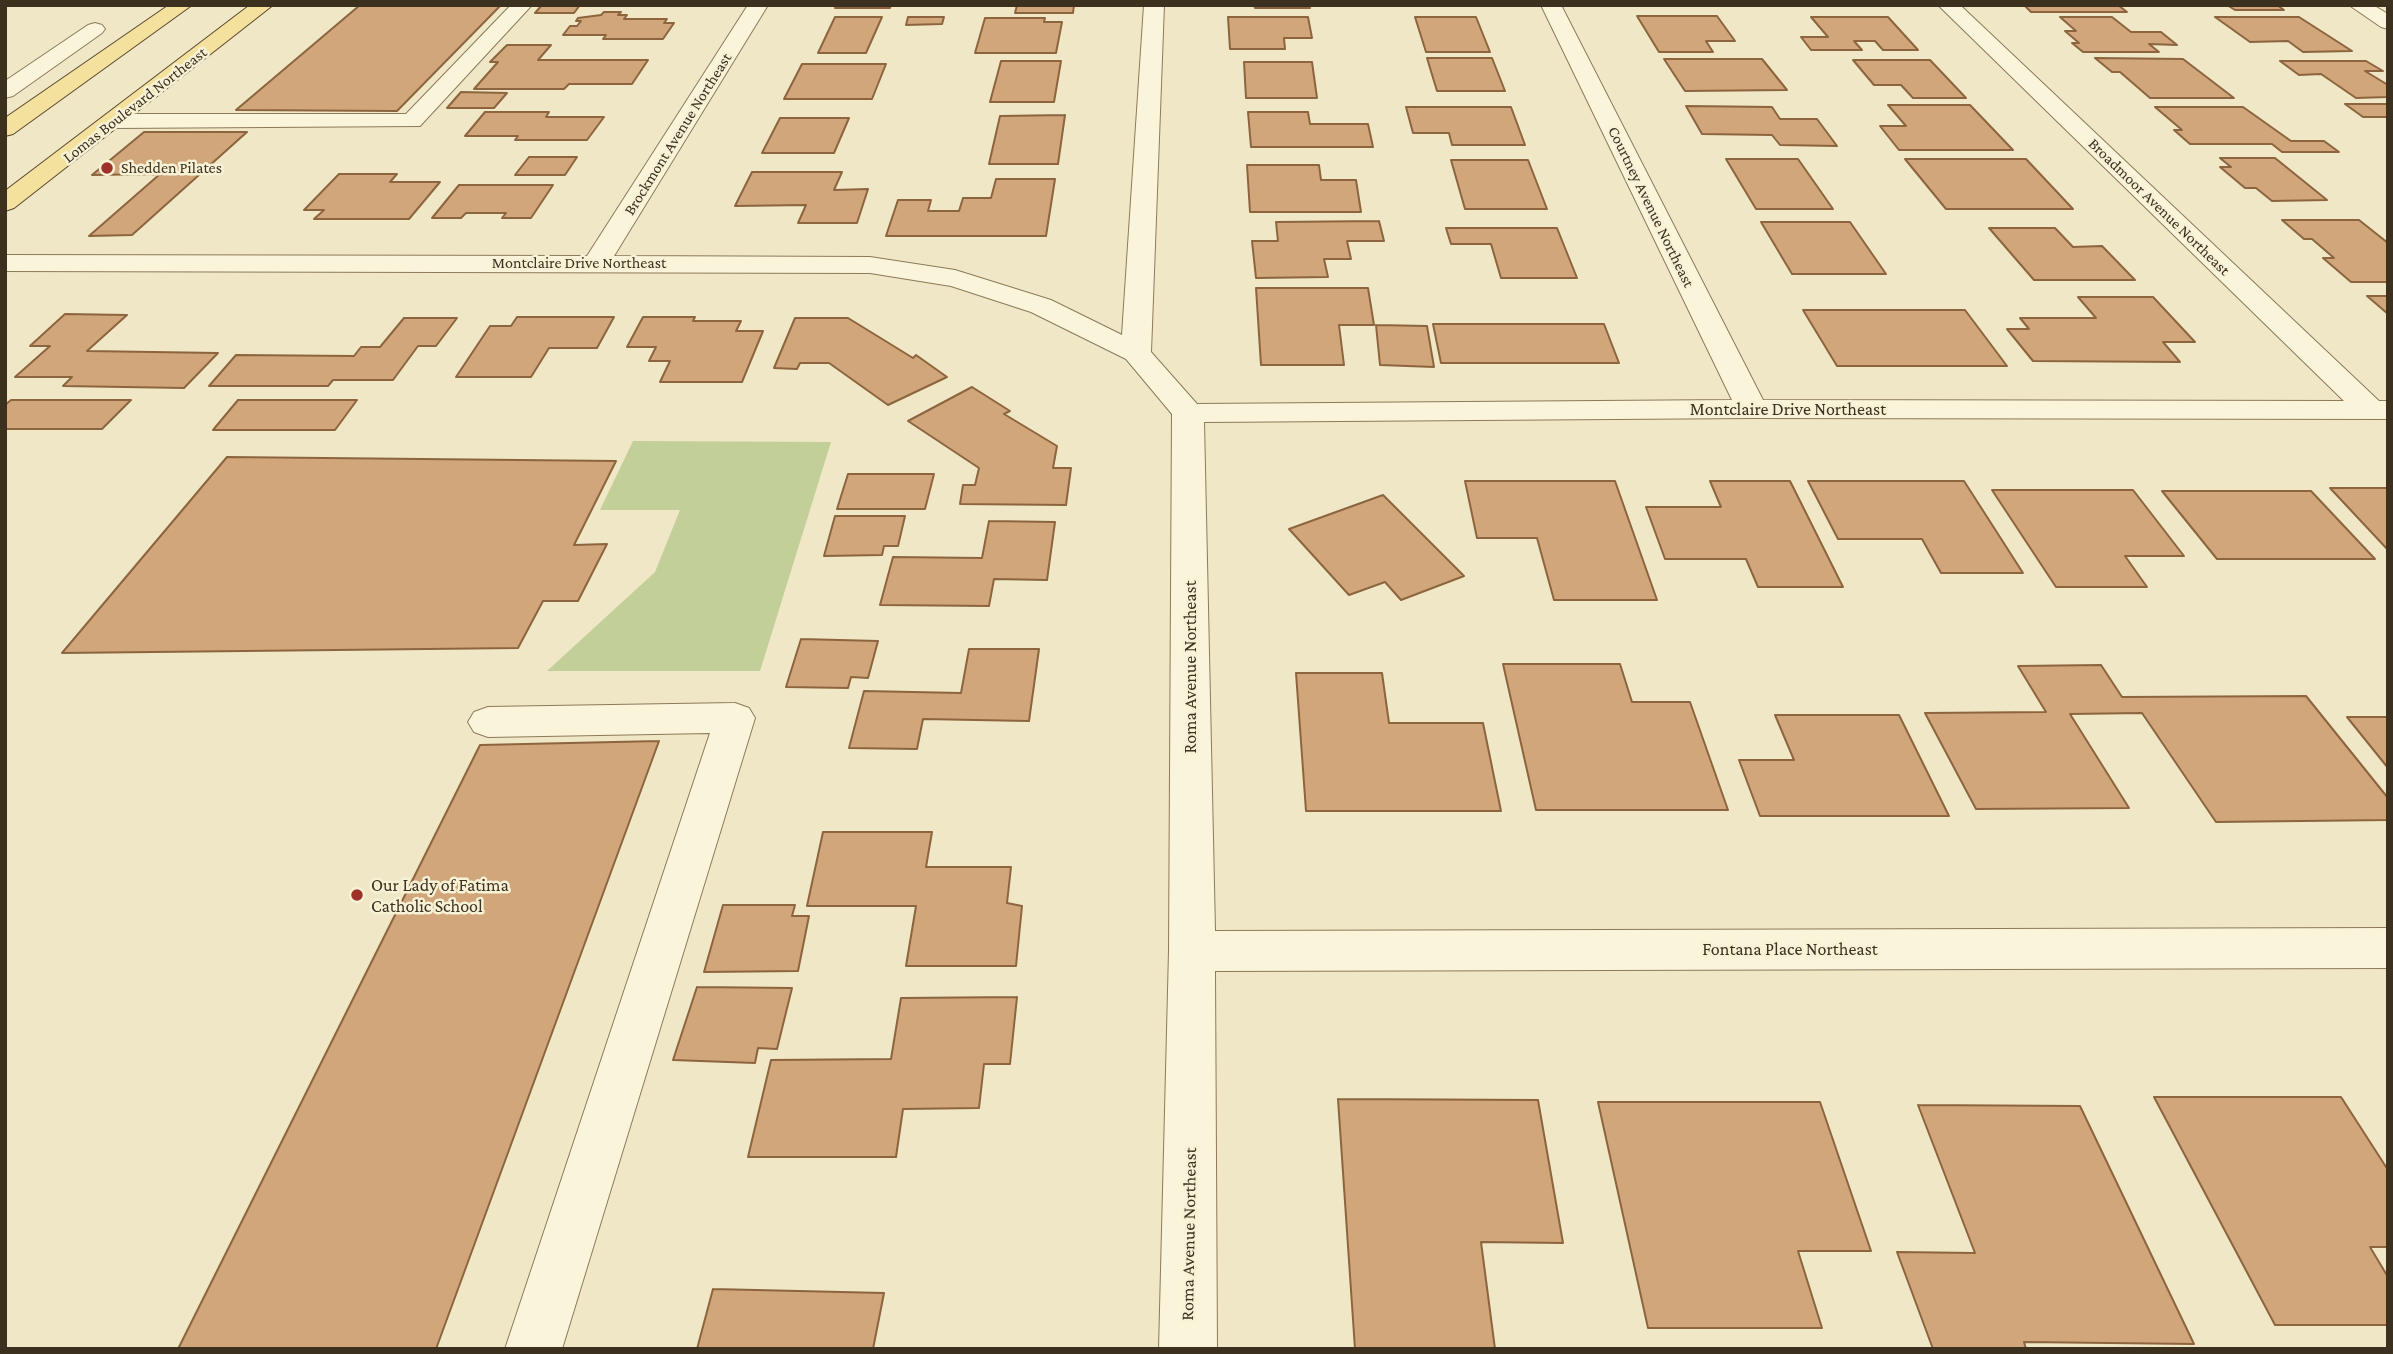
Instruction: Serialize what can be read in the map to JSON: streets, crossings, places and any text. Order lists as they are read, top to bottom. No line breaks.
{"streets":{"main road":["Lomas Boulevard Northeast"],"street":["Brockmont Avenue Northeast","Courtney Avenue Northeast","Broadmoor Avenue Northeast","Montclaire Drive Northeast","Roma Avenue Northeast","Fontana Place Northeast"]},"crossings":[["Brockmont Avenue Northeast","Montclaire Drive Northeast"],["Courtney Avenue Northeast","Montclaire Drive Northeast"],["Broadmoor Avenue Northeast","Montclaire Drive Northeast"],["Montclaire Drive Northeast","Roma Avenue Northeast"],["Roma Avenue Northeast","Fontana Place Northeast"]],"places":["Shedden Pilates","Our Lady of Fatima Catholic School"]}
